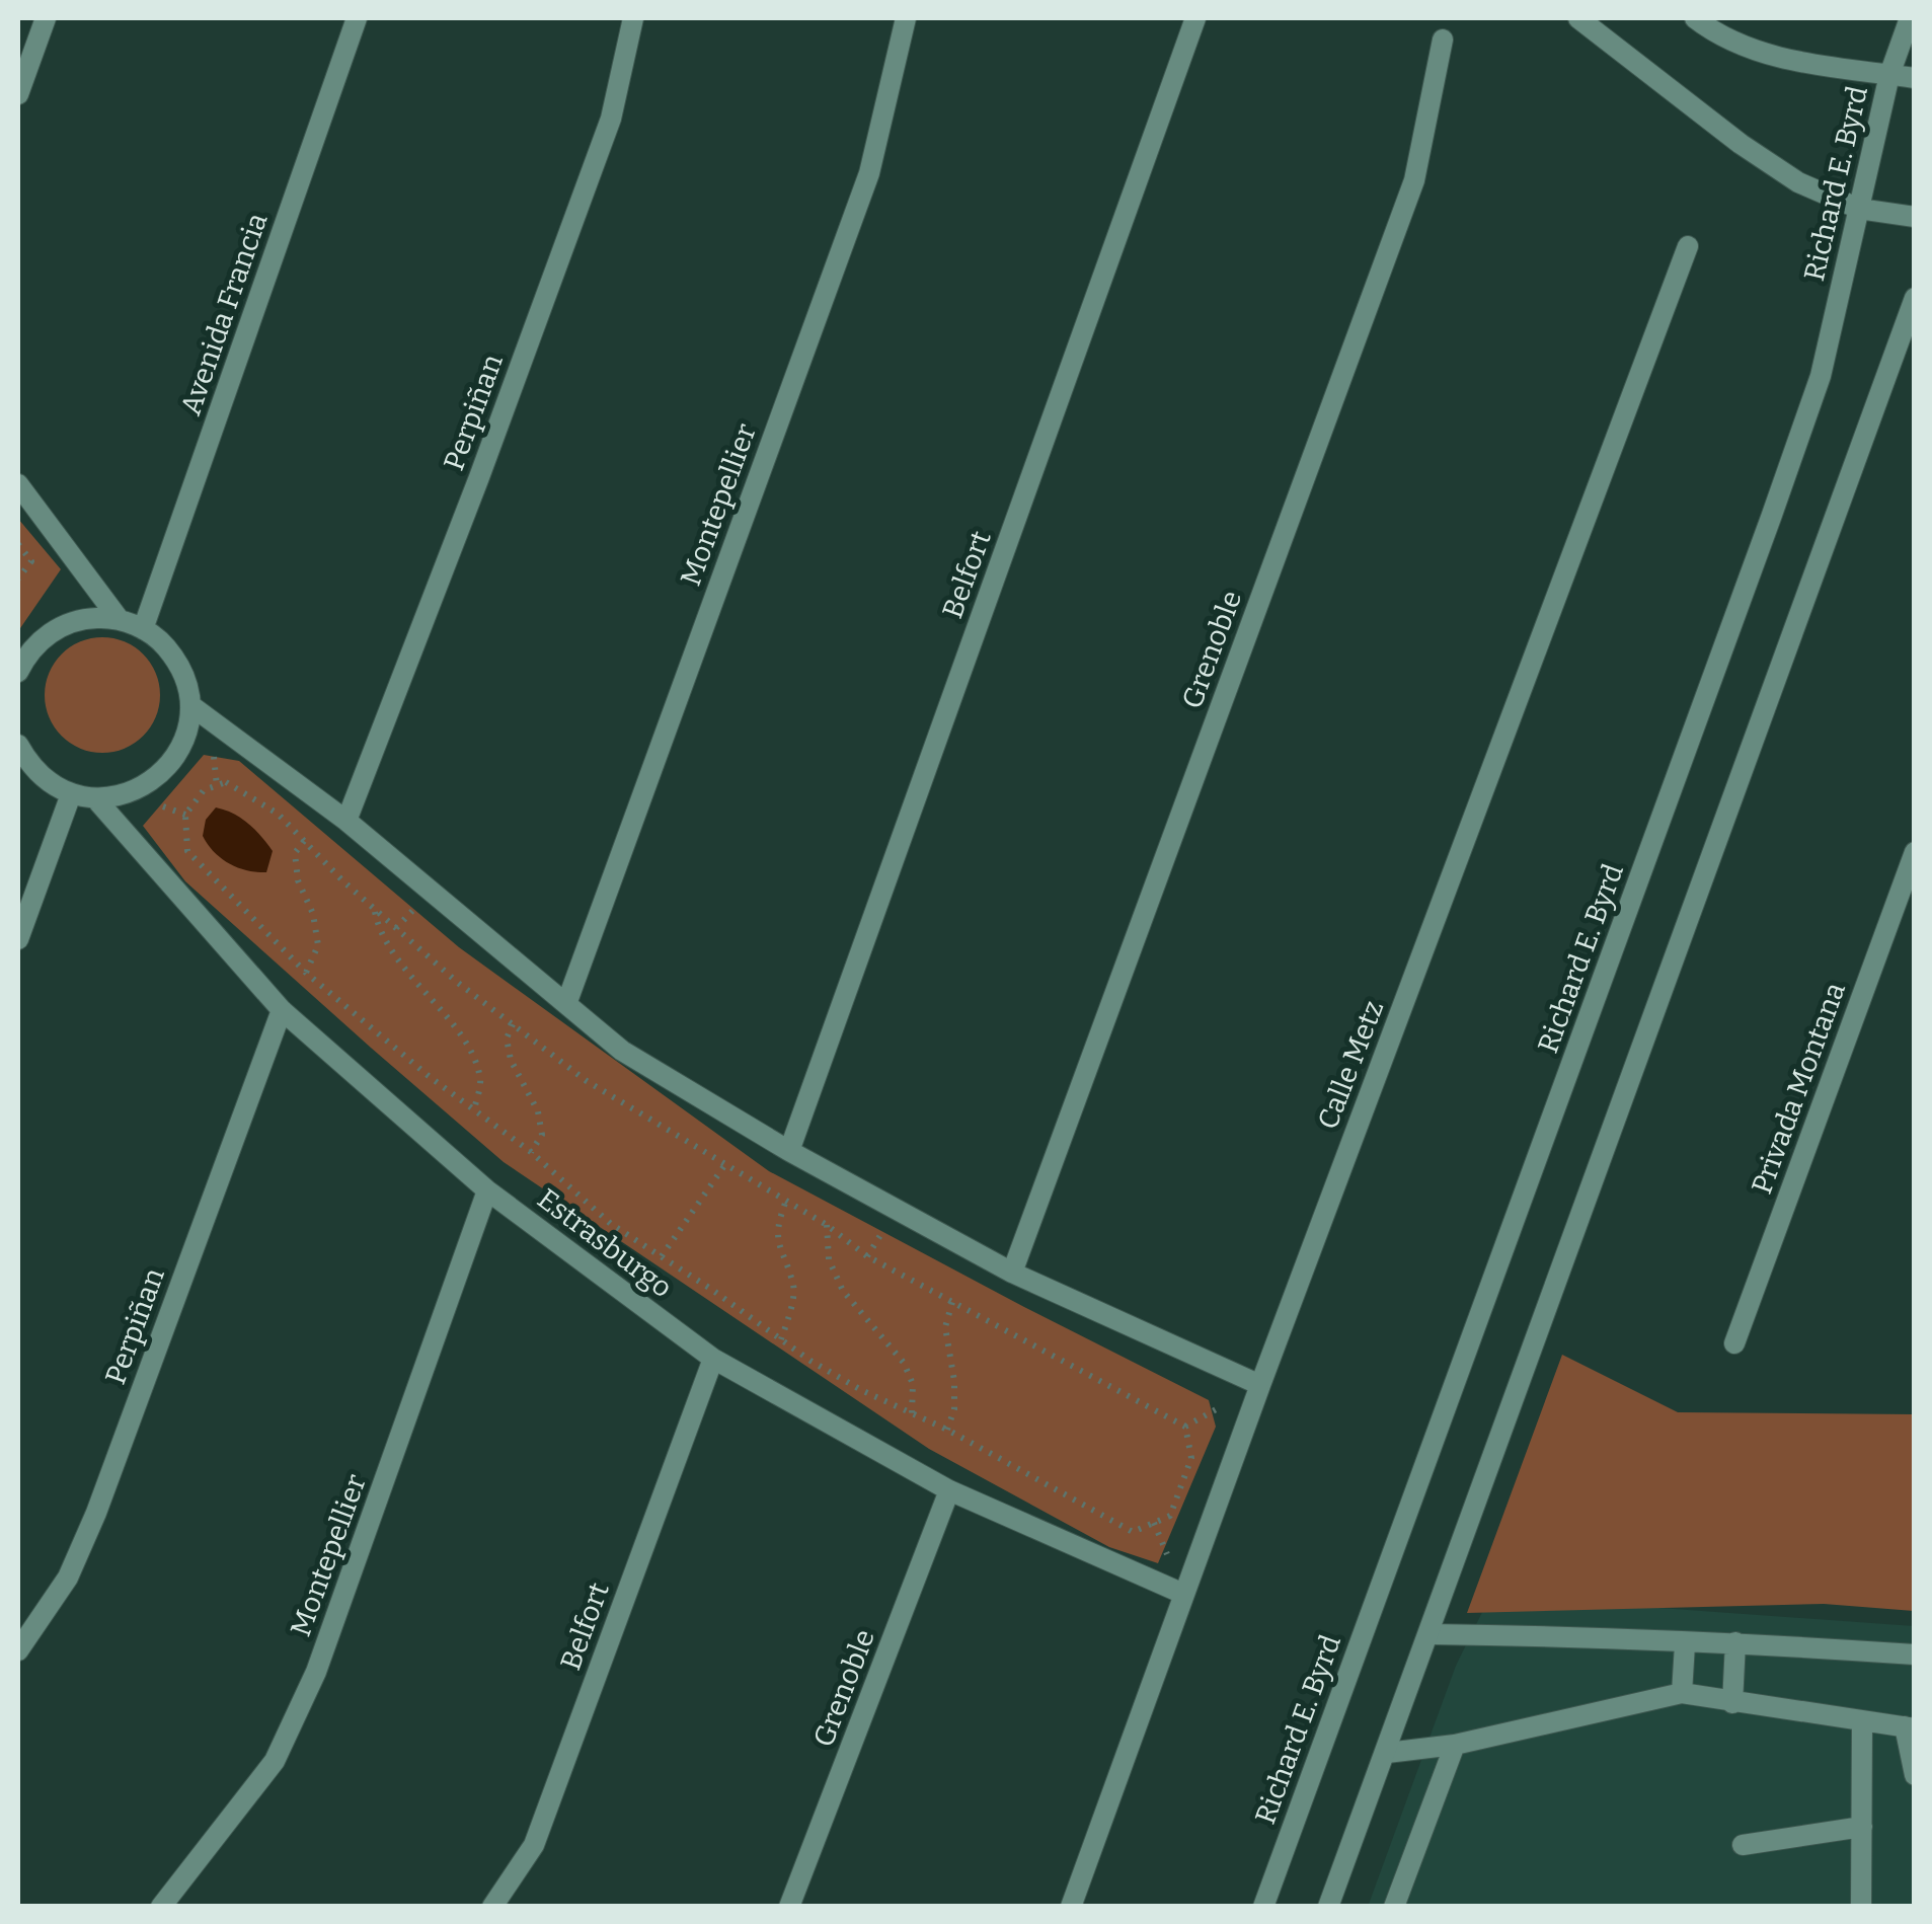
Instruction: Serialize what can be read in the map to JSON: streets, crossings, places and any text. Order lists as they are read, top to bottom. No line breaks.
{"streets":{"street":["Richard E. Byrd","Avenida Francia","Perpiñan","Montepellier","Belfort","Grenoble","Calle Metz","Privada Montana","Estrasburgo"]},"crossings":[["Perpiñan","Estrasburgo"],["Montepellier","Estrasburgo"],["Belfort","Estrasburgo"],["Grenoble","Estrasburgo"],["Calle Metz","Estrasburgo"]]}
